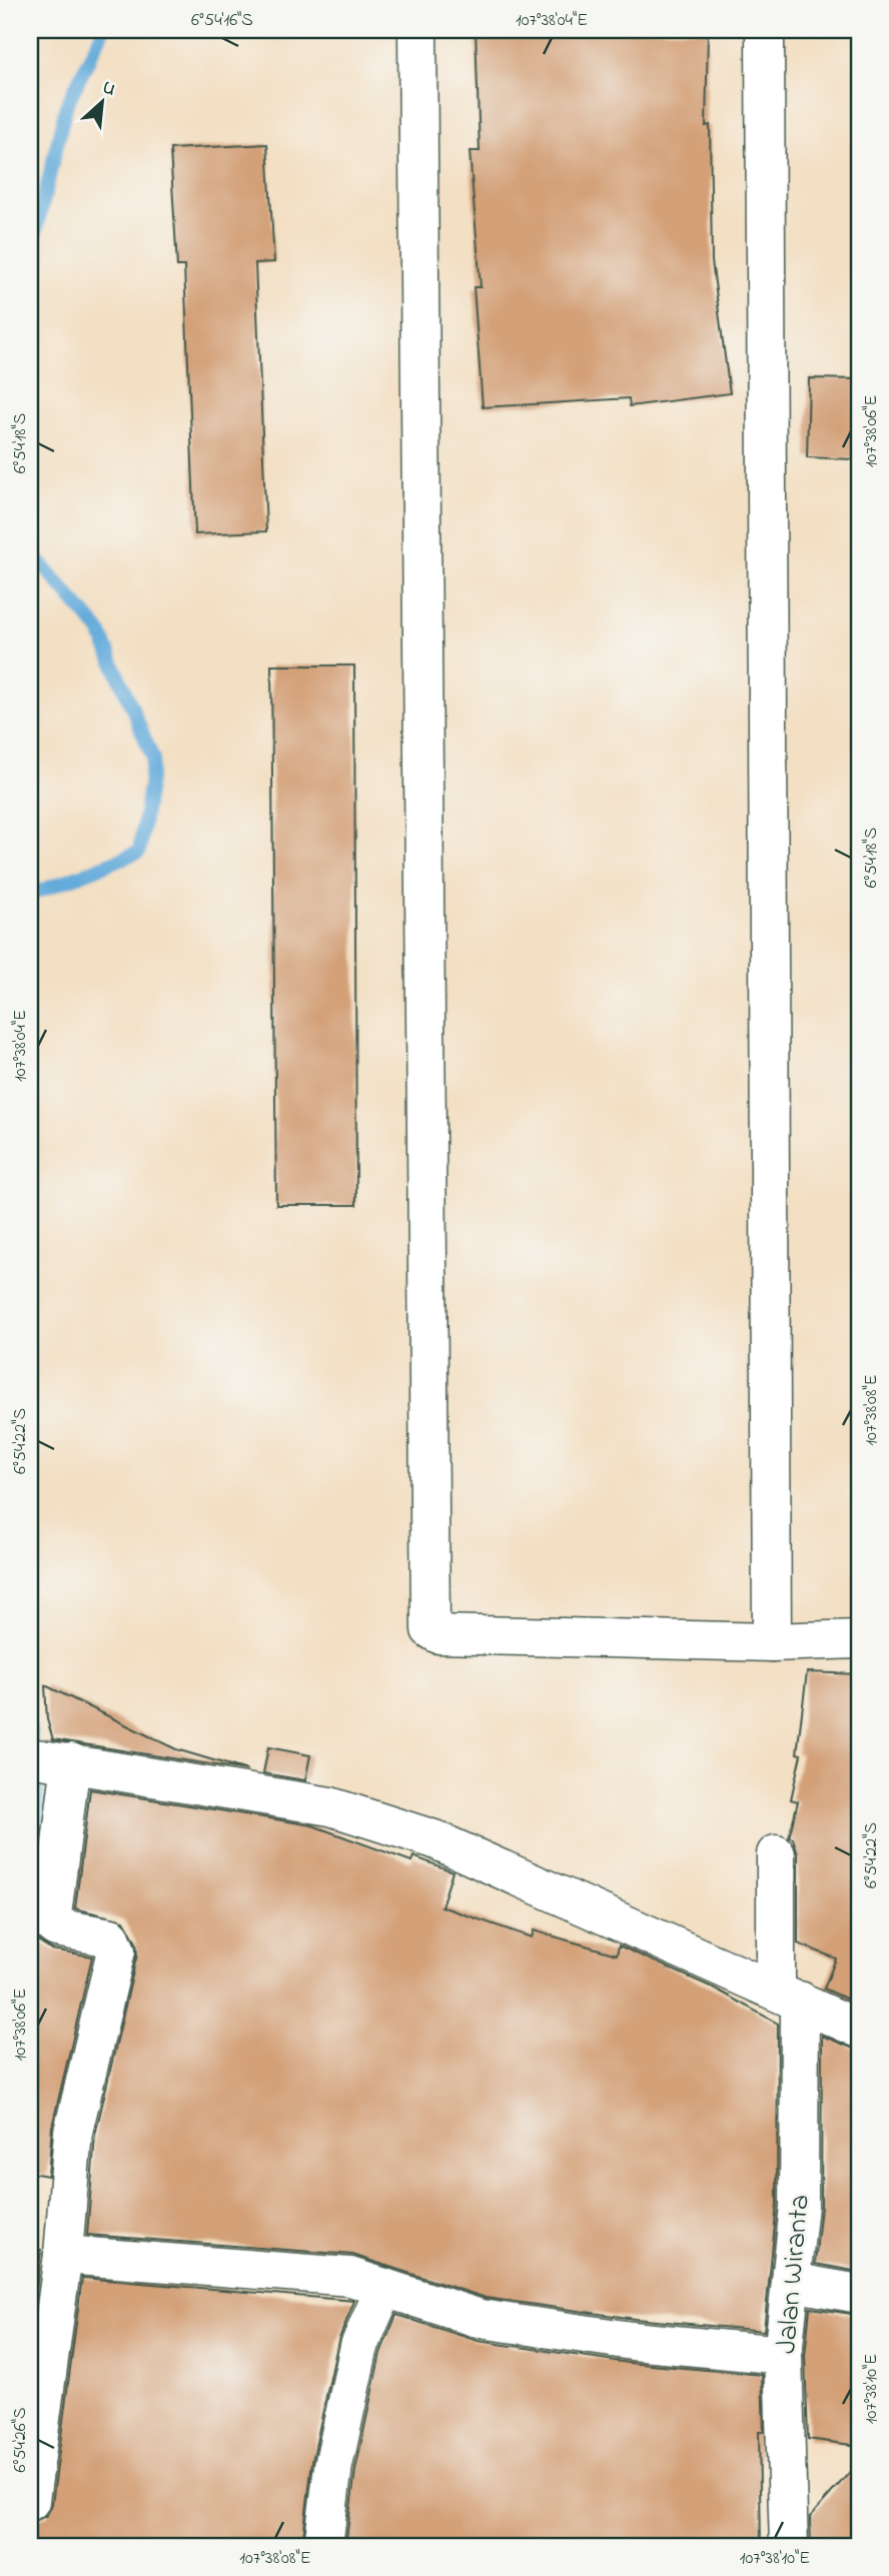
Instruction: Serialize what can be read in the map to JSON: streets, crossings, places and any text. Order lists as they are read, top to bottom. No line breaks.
{"streets":{"street":["Jalan Wiranta"]},"north":"top right","coordinates":["6°54'16\"S","107°38'04\"E","107°38'06\"E","6°54'18\"S","107°38'08\"E","6°54'22\"S","107°38'10\"E","6°54'26\"S"]}
